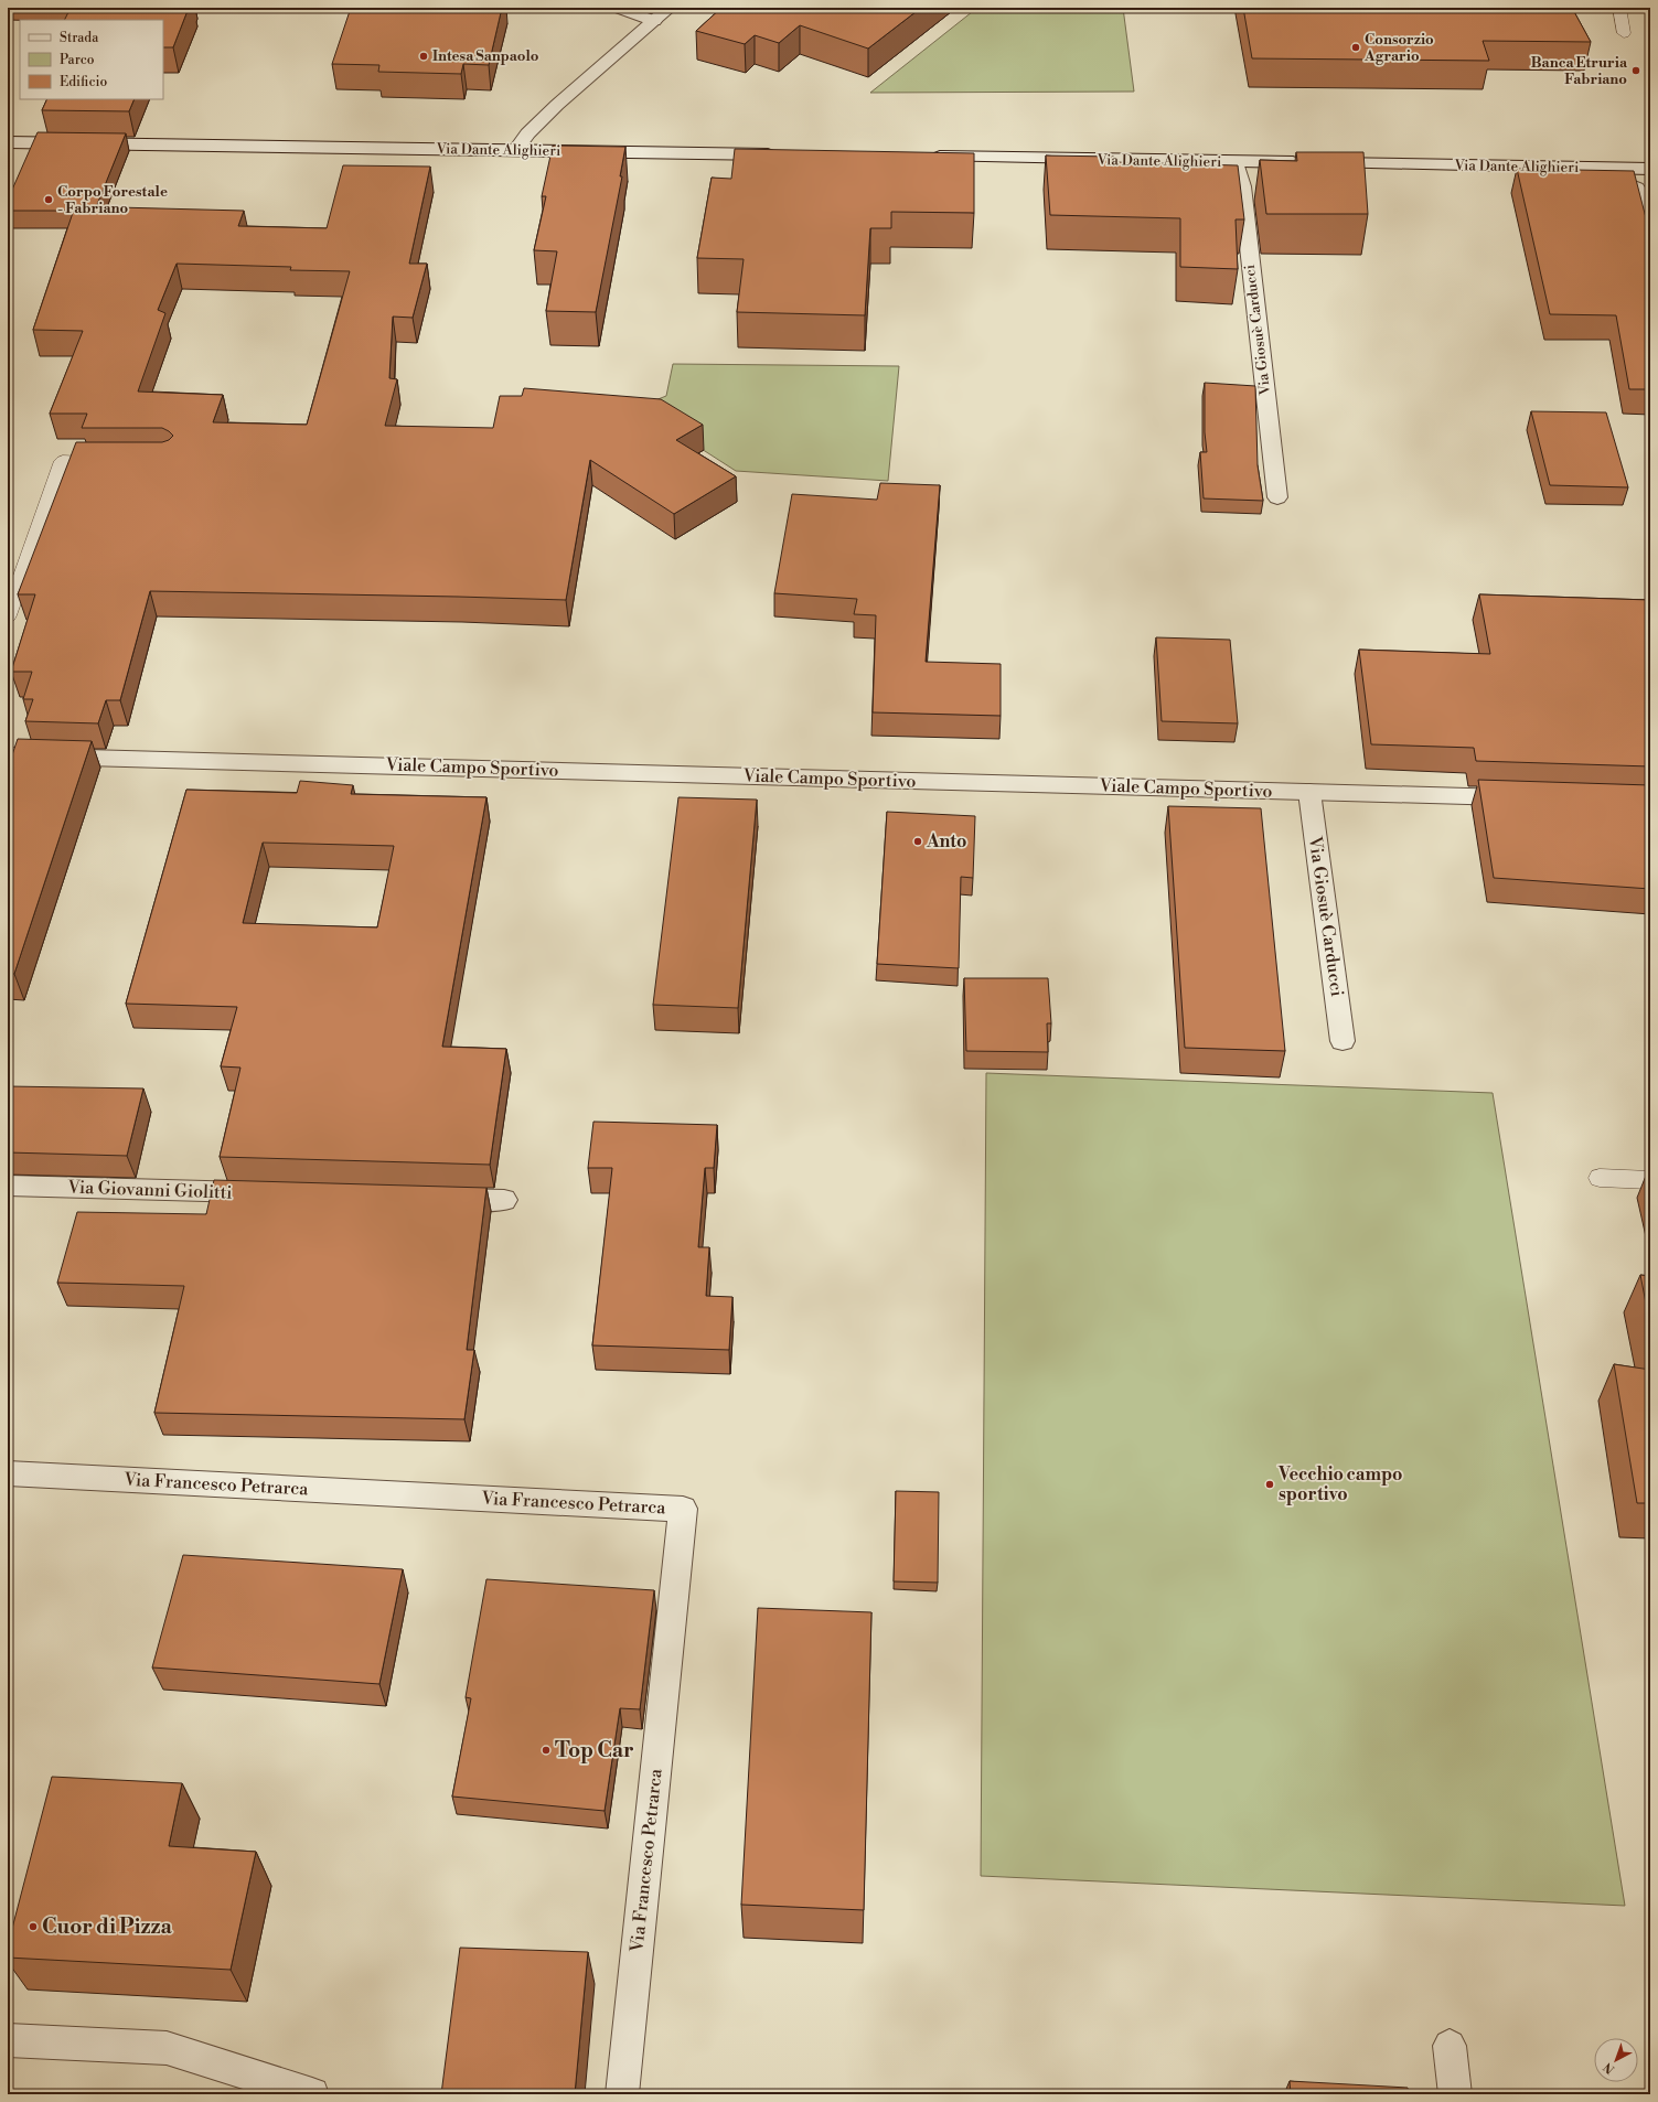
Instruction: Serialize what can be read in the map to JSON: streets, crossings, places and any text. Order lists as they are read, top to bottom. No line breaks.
{"streets":{"street":["Via Dante Alighieri","Via Giosuè Carducci","Viale Campo Sportivo","Via Giovanni Giolitti","Via Francesco Petrarca"]},"crossings":[["Via Dante Alighieri","Via Giosuè Carducci"],["Via Giosuè Carducci","Viale Campo Sportivo"]],"places":["Consorzio Agrario","Intesa Sanpaolo","Banca Etruria Fabriano","Corpo Forestale - Fabriano","Anto","Vecchio campo sportivo","Top Car","Cuor di Pizza"],"legend":["Strada","Parco","Edificio"],"north":"bottom left"}
